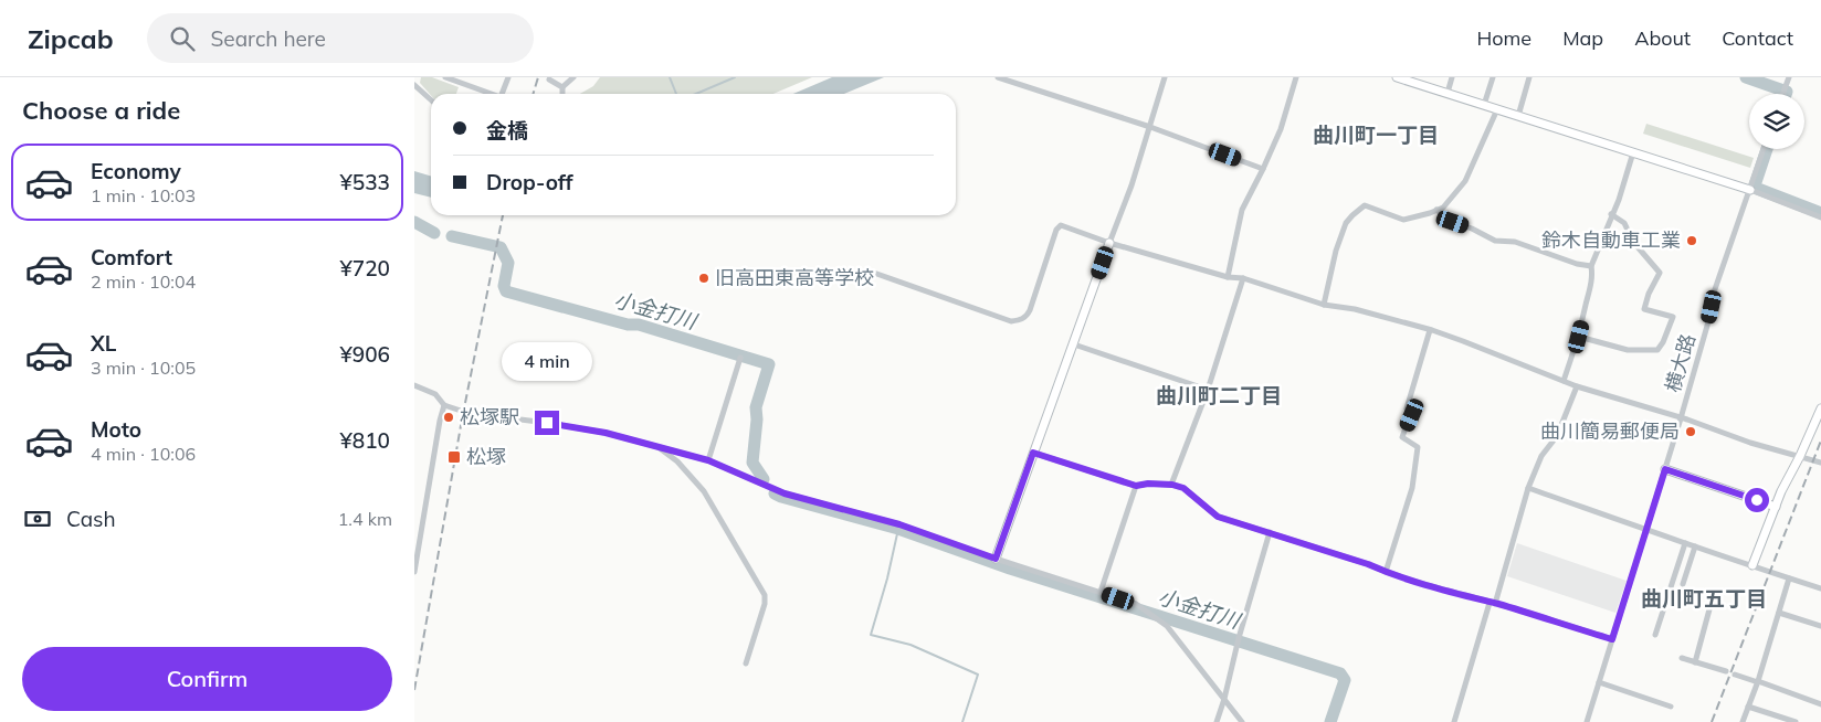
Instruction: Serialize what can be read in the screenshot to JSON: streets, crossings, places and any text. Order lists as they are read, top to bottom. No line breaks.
{"streets":{"street":["横大路"]},"districts":["曲川町一丁目","曲川町二丁目","曲川町五丁目"],"water":["小金打川"],"places":{"other":["鈴木自動車工業","旧高田東高等学校","松塚駅","曲川簡易郵便局"],"transit":["松塚"]},"page":{"header":"Zipcab","search":"Search here","nav":["Home","Map","About","Contact"],"heading":"Choose a ride","banner":["金橋","Drop-off"],"list":[{"name":"Economy","note":"1 min · 10:03","value":"¥533"},{"name":"Comfort","note":"2 min · 10:04","value":"¥720"},{"name":"XL","note":"3 min · 10:05","value":"¥906"},{"name":"Moto","note":"4 min · 10:06","value":"¥810"}],"bubble":"4 min","pay":["Cash","1.4 km"],"buttons":"Confirm"}}
